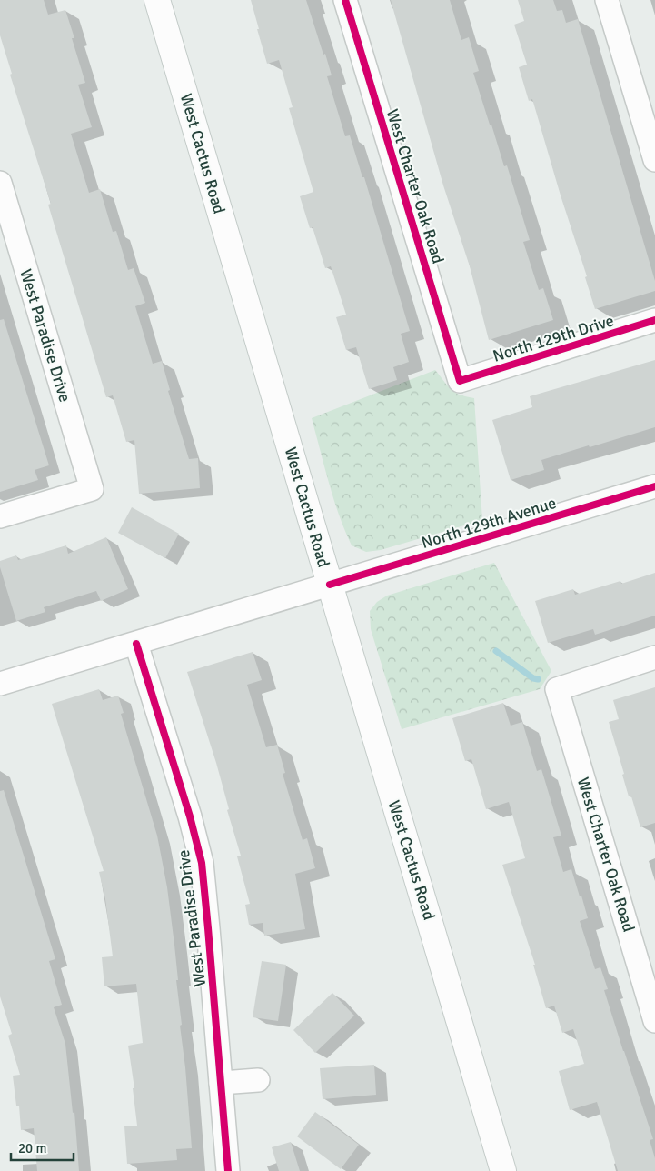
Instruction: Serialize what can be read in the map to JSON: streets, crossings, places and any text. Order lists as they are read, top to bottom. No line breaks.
{"streets":{"main road":["West Cactus Road"],"street":["West Charter Oak Road","West Paradise Drive","North 129th Drive","North 129th Avenue"]},"crossings":[["West Cactus Road","North 129th Avenue"],["West Charter Oak Road","North 129th Drive"],["West Paradise Drive","North 129th Avenue"]],"scale_bar":"20 m"}
